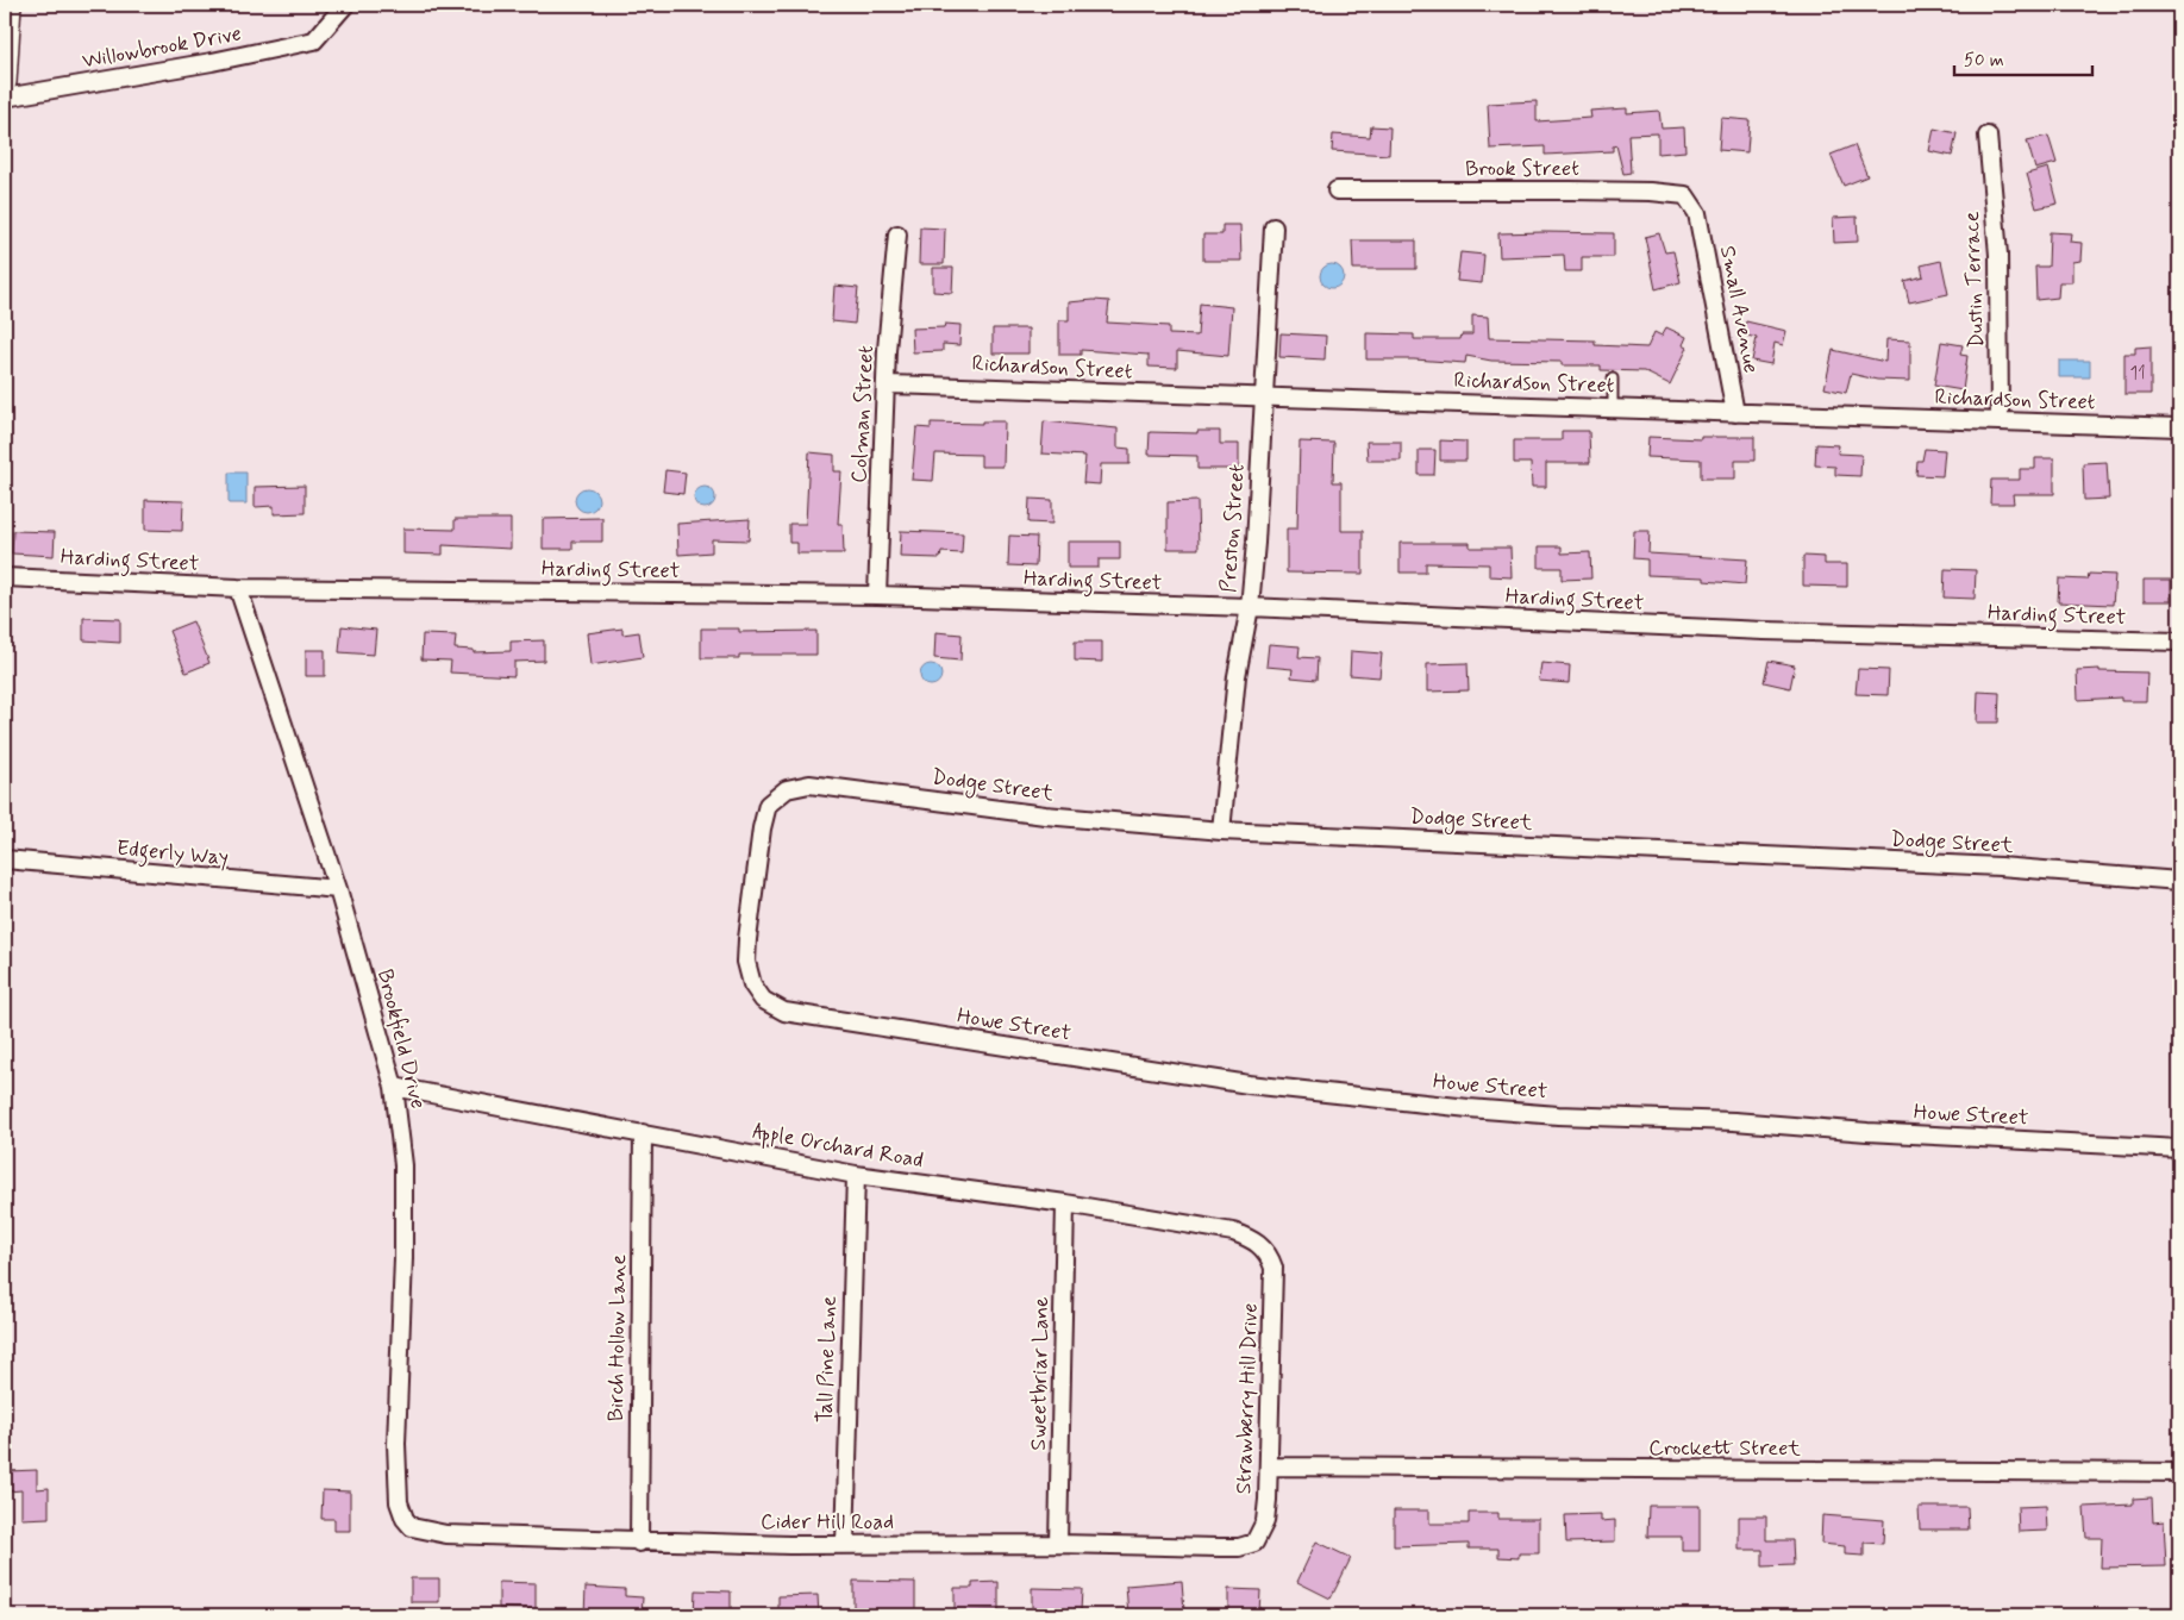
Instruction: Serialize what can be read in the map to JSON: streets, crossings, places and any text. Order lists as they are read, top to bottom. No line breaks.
{"streets":{"street":["Willowbrook Drive","Brook Street","Dustin Terrace","Small Avenue","Richardson Street","Colman Street","Preston Street","Harding Street","Dodge Street","Edgerly Way","Howe Street","Brookfield Drive","Apple Orchard Road","Birch Hollow Lane","Tall Pine Lane","Sweetbriar Lane","Strawberry Hill Drive","Crockett Street","Cider Hill Road"]},"crossings":[["Brook Street","Small Avenue"],["Dustin Terrace","Richardson Street"],["Small Avenue","Richardson Street"],["Richardson Street","Colman Street"],["Richardson Street","Preston Street"],["Colman Street","Harding Street"],["Preston Street","Harding Street"],["Preston Street","Dodge Street"],["Harding Street","Brookfield Drive"],["Dodge Street","Howe Street"],["Edgerly Way","Brookfield Drive"],["Brookfield Drive","Apple Orchard Road"],["Brookfield Drive","Cider Hill Road"],["Apple Orchard Road","Birch Hollow Lane"],["Apple Orchard Road","Tall Pine Lane"],["Apple Orchard Road","Sweetbriar Lane"],["Apple Orchard Road","Strawberry Hill Drive"],["Birch Hollow Lane","Cider Hill Road"],["Tall Pine Lane","Cider Hill Road"],["Sweetbriar Lane","Cider Hill Road"],["Strawberry Hill Drive","Crockett Street"],["Strawberry Hill Drive","Cider Hill Road"]],"house_numbers":["11"],"scale_bar":"50 m"}
